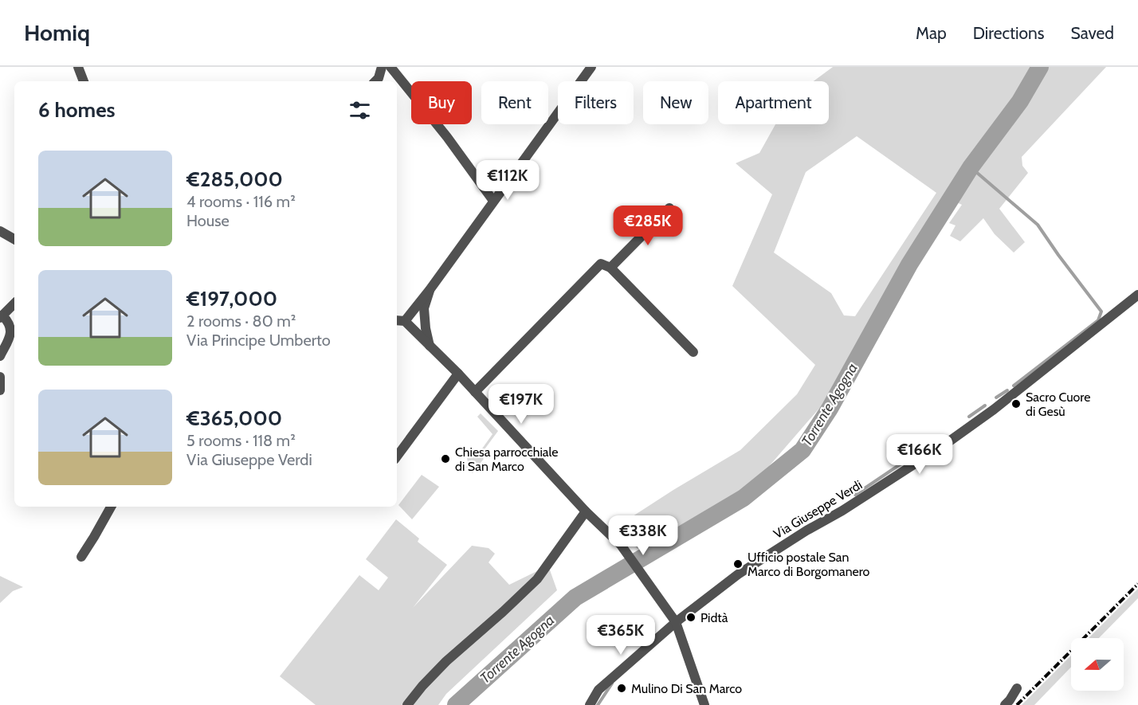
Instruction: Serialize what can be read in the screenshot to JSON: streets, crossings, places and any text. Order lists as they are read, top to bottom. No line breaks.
{"streets":{"street":["Via Giuseppe Verdi"]},"water":["Torrente Agogna"],"places":["Sacro Cuore di Gesù","Chiesa parrocchiale di San Marco","Ufficio postale San Marco di Borgomanero","Pidtà","Mulino Di San Marco"],"north":"left","page":{"header":"Homiq","nav":["Map","Directions","Saved"],"chip":["Buy","Rent","Filters","New","Apartment"],"heading":"6 homes","list":[{"name":"€285,000","note":"4 rooms · 116 m² · House"},{"name":"€197,000","note":"2 rooms · 80 m² · Via Principe Umberto"},{"name":"€365,000","note":"5 rooms · 118 m² · Via Giuseppe Verdi"}],"price":["€112K","€285K","€197K","€166K","€338K","€365K"]}}
